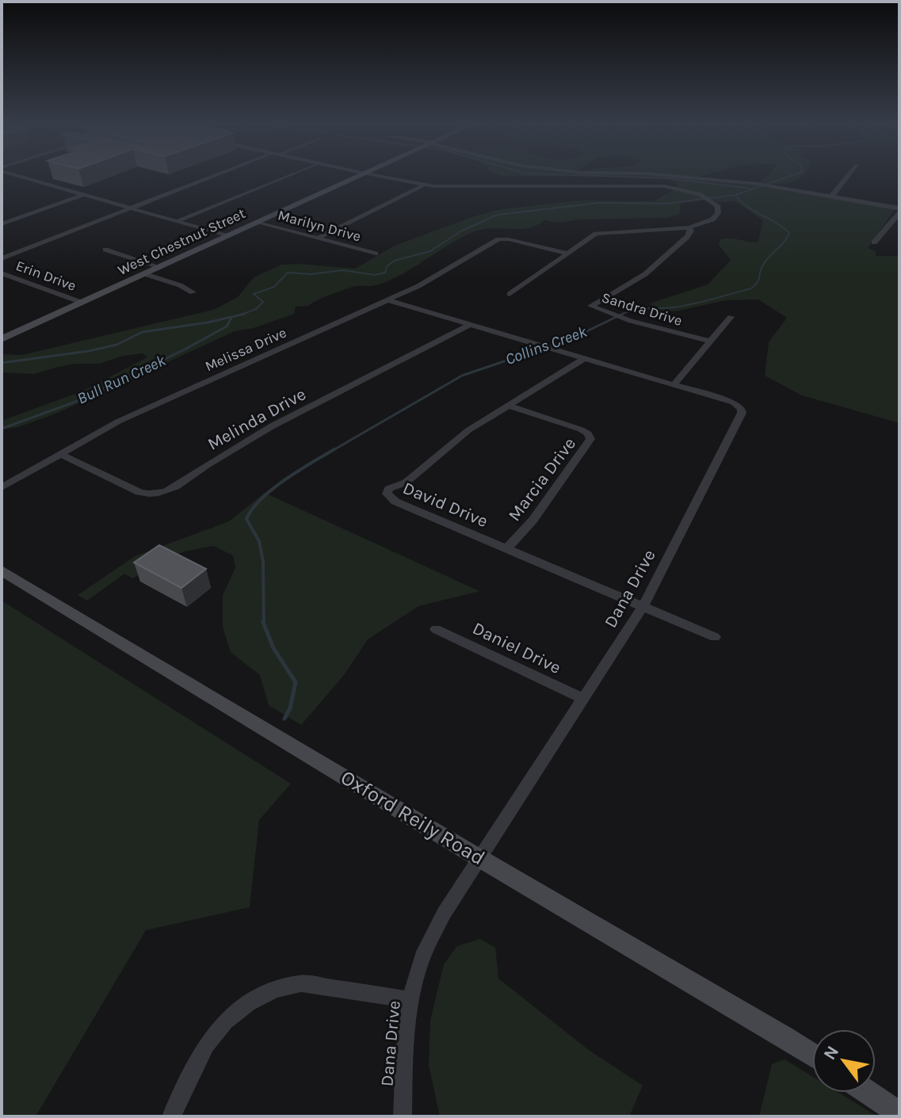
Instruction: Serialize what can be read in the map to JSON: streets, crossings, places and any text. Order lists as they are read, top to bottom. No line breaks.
{"streets":{"main road":["West Chestnut Street","Oxford Reily Road"],"street":["Marilyn Drive","Erin Drive","Sandra Drive","Melissa Drive","Melinda Drive","Marcia Drive","David Drive","Dana Drive","Daniel Drive"]},"crossings":[["Marilyn Drive","West Chestnut Street"],["West Chestnut Street","Erin Drive"],["Melissa Drive","Melinda Drive"],["Melissa Drive","Dana Drive"],["Melinda Drive","Dana Drive"],["Marcia Drive","David Drive"],["David Drive","Dana Drive"],["Dana Drive","Daniel Drive"],["Dana Drive","Oxford Reily Road"]],"water":["Collins Creek","Bull Run Creek"],"north":"top left"}
